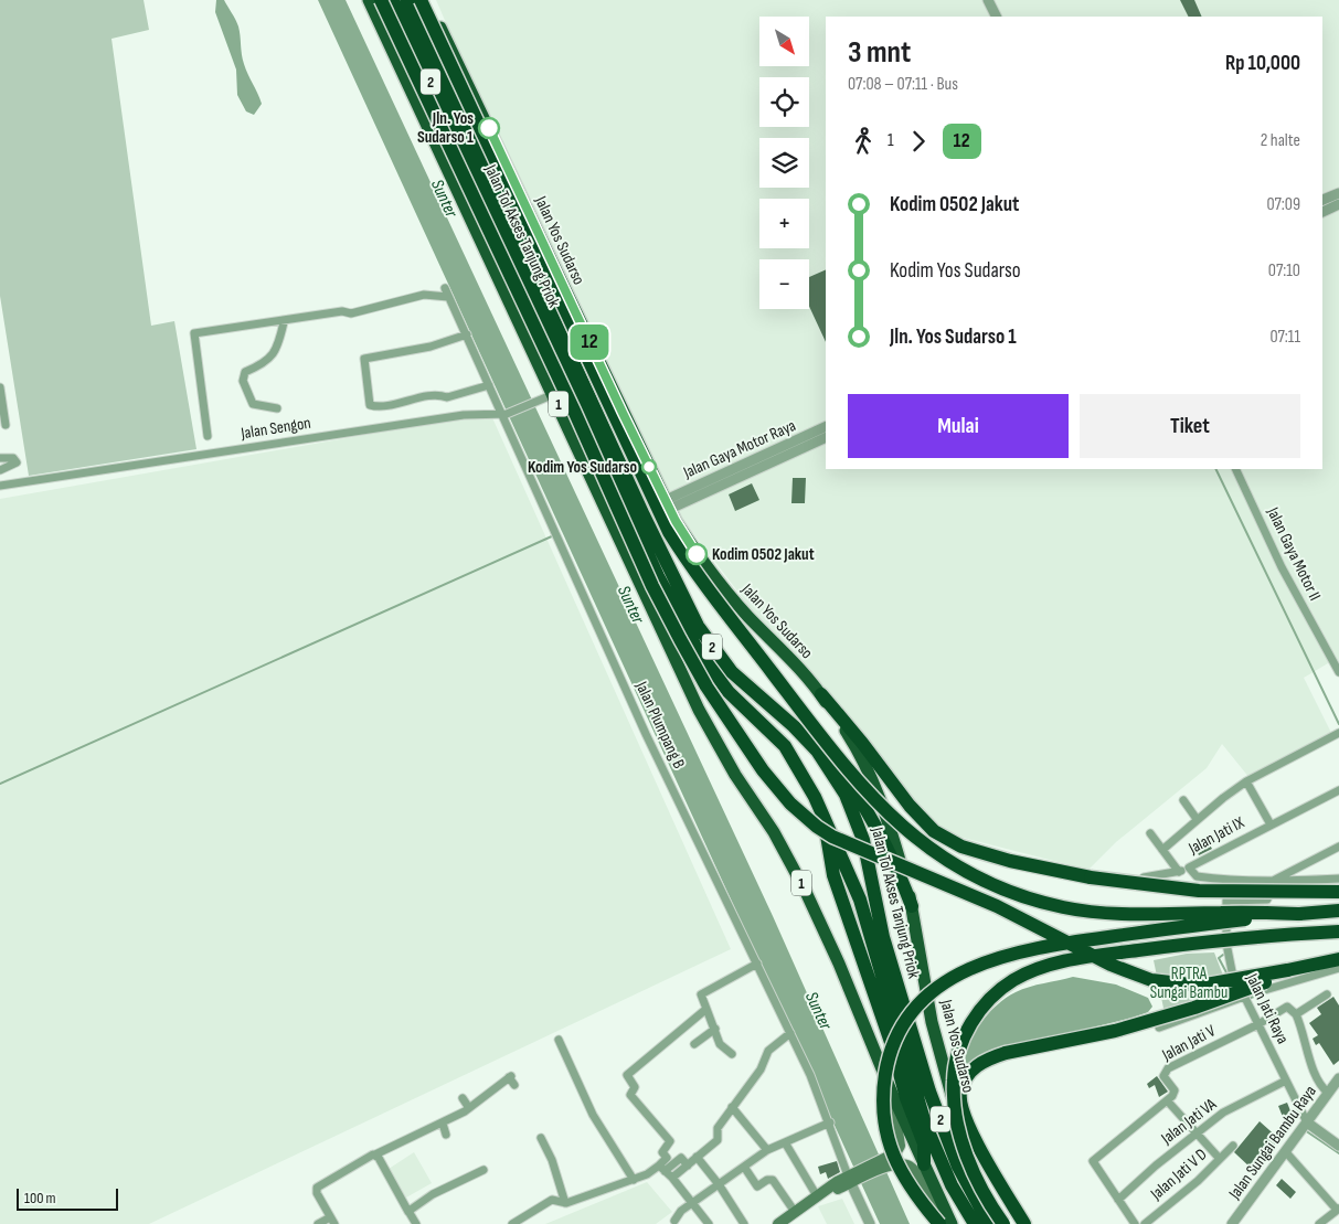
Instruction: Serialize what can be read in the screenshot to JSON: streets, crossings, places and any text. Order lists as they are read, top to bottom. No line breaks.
{"streets":{"highway":["2","Jalan Tol Akses Tanjung Priok","Jalan Yos Sudarso","1"],"street":["Jalan Sengon","Jalan Gaya Motor Raya","Jalan Gaya Motor II","Jalan Plumpang B","Jalan Jati IX","Jalan Jati Raya","Jalan Jati V","Jalan Jati VA","Jalan Sungai Bambu Raya","Jalan Jati V D"]},"crossings":[["Jalan Yos Sudarso","Jalan Gaya Motor Raya"],["1","Jalan Sengon"],["Jalan Sengon","Jalan Plumpang B"],["Jalan Jati IX","Jalan Jati Raya"],["Jalan Jati Raya","Jalan Jati V"],["Jalan Jati Raya","Jalan Jati VA"],["Jalan Jati Raya","Jalan Sungai Bambu Raya"]],"water":["Sunter"],"parks":["RPTRA Sungai Bambu"],"places":["Jln. Yos Sudarso 1","Kodim Yos Sudarso","Kodim 0502 Jakut"],"lines":["bus line 12"],"scale_bar":"100 m","north":"bottom right","page":{"on_map":"12","map_buttons":["+","−"],"heading":["3 mnt","07:08 – 07:11 · Bus","Rp 10,000"],"legs":["1","12","2 halte"],"list":[{"name":"Kodim 0502 Jakut","value":"07:09"},{"name":"Kodim Yos Sudarso","value":"07:10"},{"name":"Jln. Yos Sudarso 1","value":"07:11"}],"buttons":["Mulai","Tiket"],"scale":"100 m"}}
